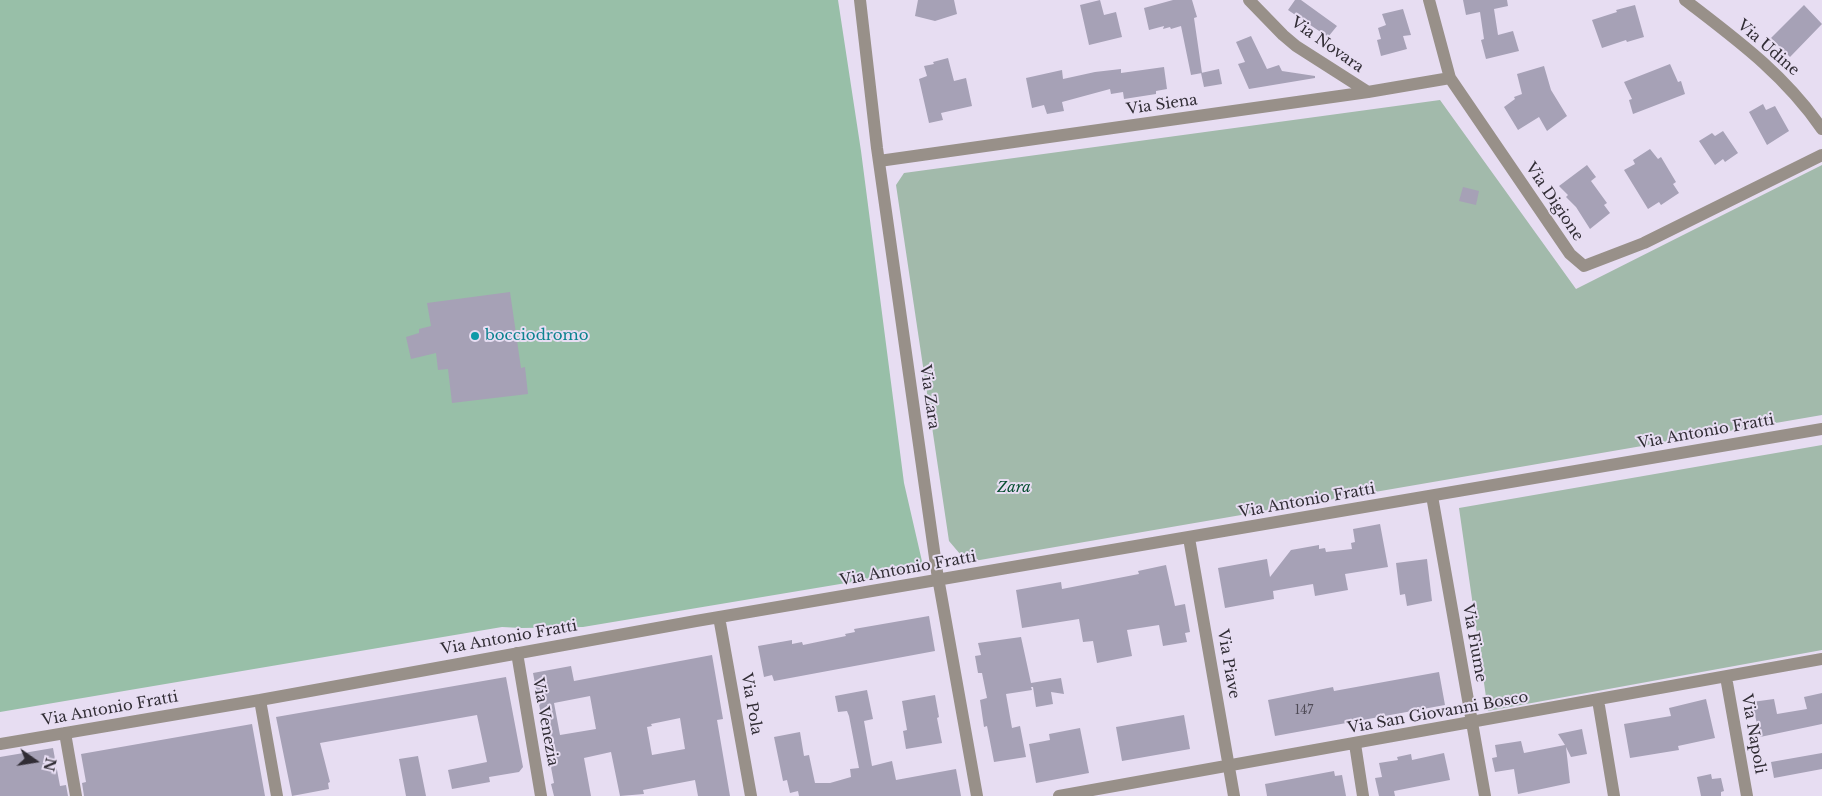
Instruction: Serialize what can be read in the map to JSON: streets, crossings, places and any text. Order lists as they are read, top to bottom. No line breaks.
{"streets":{"street":["Via Novara","Via Udine","Via Siena","Via Digione","Via Zara","Via Antonio Fratti","Via Fiume","Via Piave","Via Pola","Via San Giovanni Bosco","Via Venezia","Via Napoli"]},"crossings":[["Via Novara","Via Siena"],["Via Siena","Via Digione"],["Via Siena","Via Zara"],["Via Zara","Via Antonio Fratti"],["Via Antonio Fratti","Via Fiume"],["Via Antonio Fratti","Via Piave"],["Via Antonio Fratti","Via Pola"],["Via Antonio Fratti","Via Venezia"],["Via Fiume","Via San Giovanni Bosco"],["Via Piave","Via San Giovanni Bosco"],["Via San Giovanni Bosco","Via Napoli"]],"parks":["Zara"],"places":["bocciodromo"],"house_numbers":["147"],"north":"right"}
